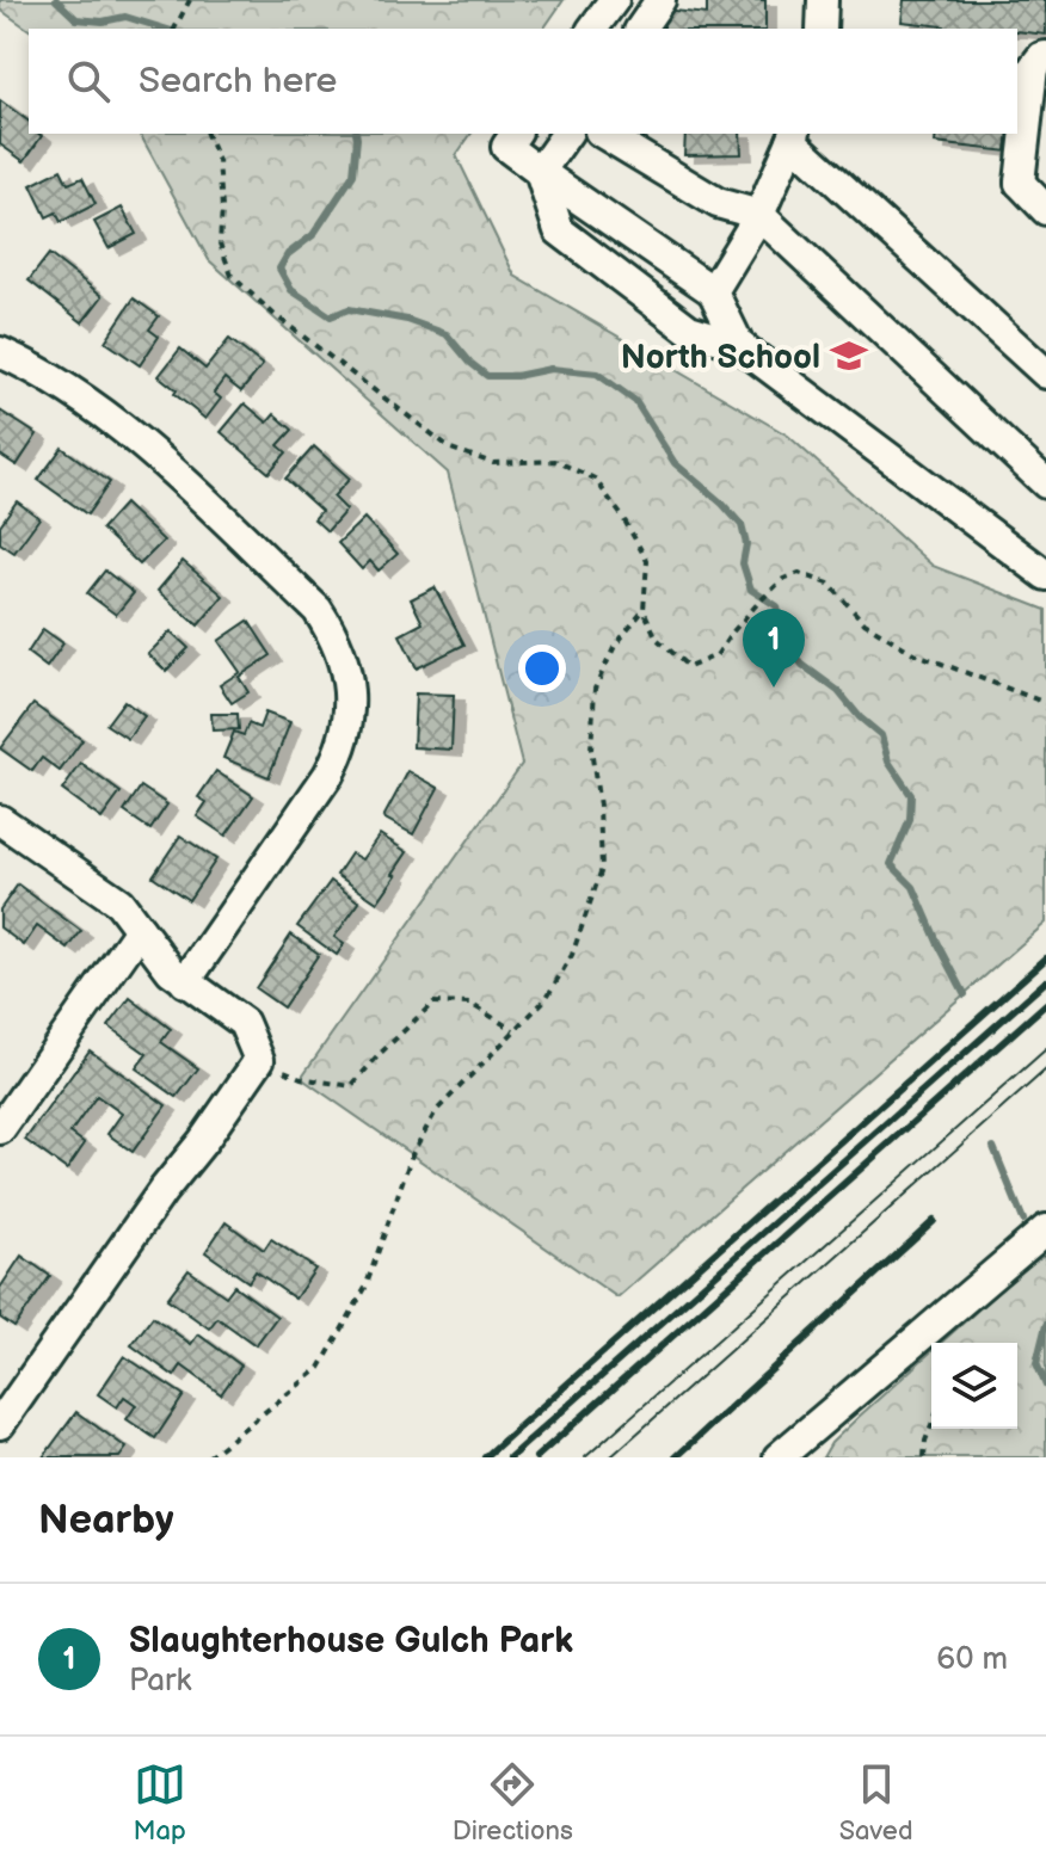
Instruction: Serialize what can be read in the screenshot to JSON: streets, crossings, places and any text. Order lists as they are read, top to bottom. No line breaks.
{"places":{"school or university":["North School"]},"page":{"search":"Search here","pins":"1","heading":"Nearby","list":[{"mark":"1","name":"Slaughterhouse Gulch Park","note":"Park","value":"60 m"}],"nav":["Map","Directions","Saved"]}}
